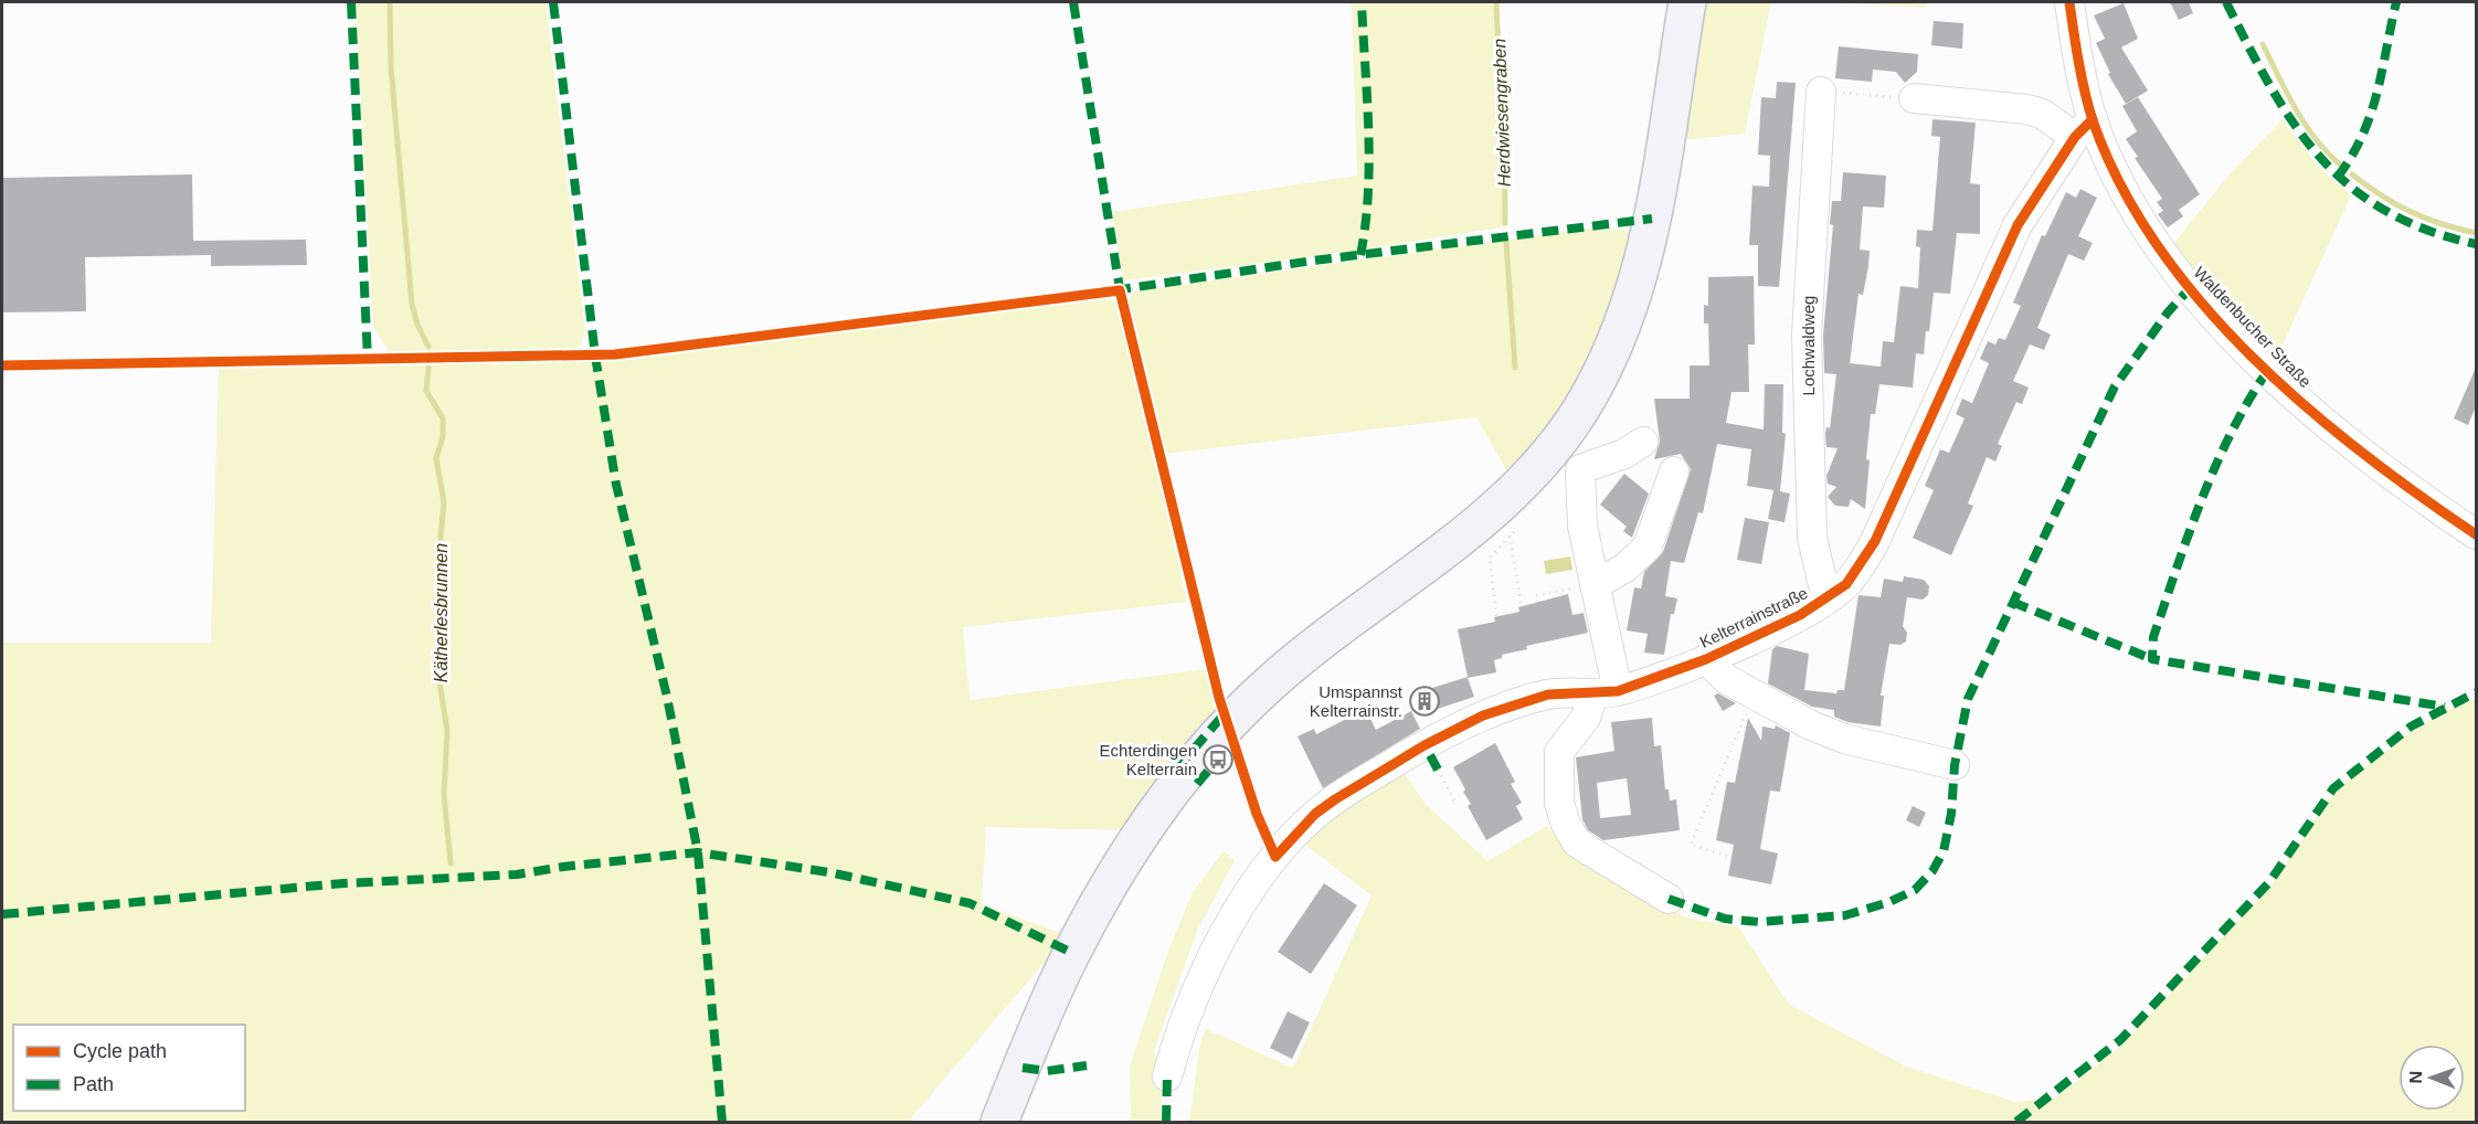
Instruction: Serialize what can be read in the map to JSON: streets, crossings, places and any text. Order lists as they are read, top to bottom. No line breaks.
{"streets":{"street":["Waldenbucher Straße","Lochwaldweg","Kelterrainstraße"]},"crossings":[["Waldenbucher Straße","Kelterrainstraße"],["Lochwaldweg","Kelterrainstraße"]],"water":["Herdwiesengraben","Kätherlesbrunnen"],"places":{"building":["Umspannst Kelterrainstr."],"bus stop":["Echterdingen Kelterrain"]},"legend":["Cycle path","Path"],"north":"left"}
